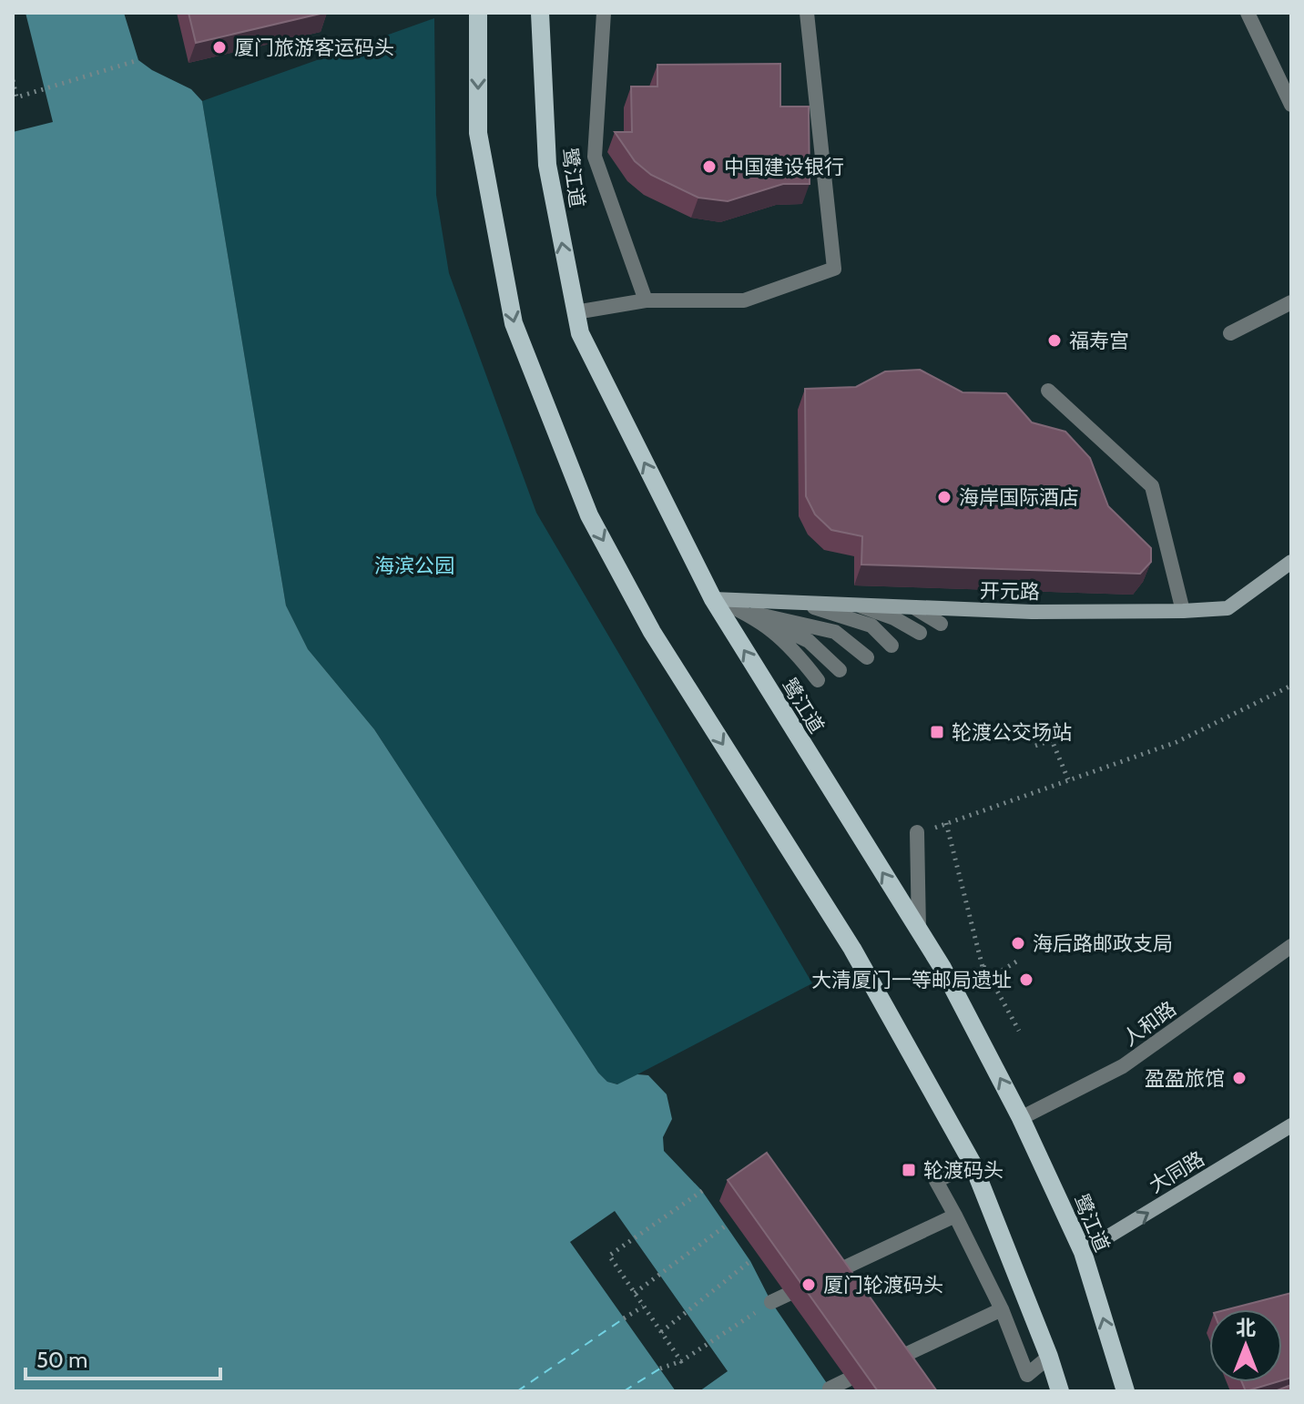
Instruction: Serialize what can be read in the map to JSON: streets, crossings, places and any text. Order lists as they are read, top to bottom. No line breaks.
{"streets":{"main road":["鹭江道"],"street":["开元路","人和路","大同路"]},"crossings":[["鹭江道","开元路"],["鹭江道","人和路"],["鹭江道","大同路"]],"one_way":["大同路"],"parks":["海滨公园"],"places":{"other":["厦门旅游客运码头","中国建设银行","福寿宫","海岸国际酒店","海后路邮政支局","大清厦门一等邮局遗址","盈盈旅馆","厦门轮渡码头"],"transit":["轮渡公交场站","轮渡码头"]},"scale_bar":"50 m","north":"top"}
